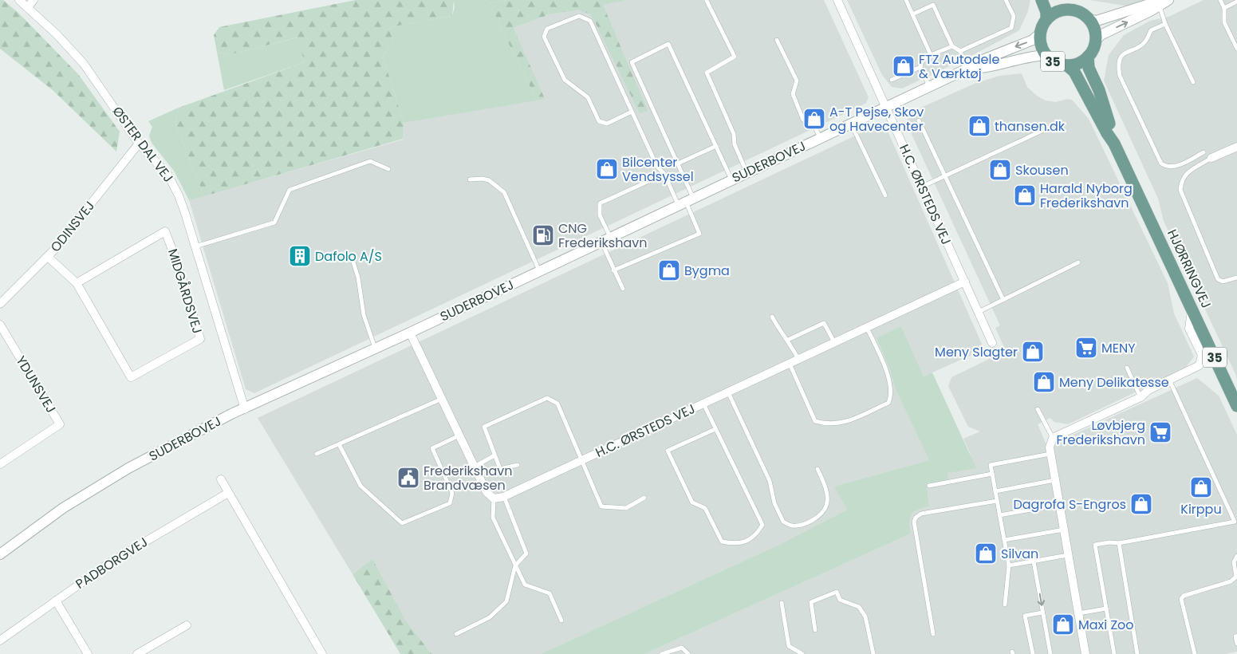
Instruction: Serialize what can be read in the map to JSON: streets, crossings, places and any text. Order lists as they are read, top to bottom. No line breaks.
{"streets":{"main road":["35","HJØRRINGVEJ"],"street":["ØSTER DAL VEJ","SUDERBOVEJ","H.C. ØRSTEDS VEJ","ODINSVEJ","MIDGÅRDSVEJ","YDUNSVEJ","PADBORGVEJ"]},"crossings":[["35","SUDERBOVEJ"],["35","HJØRRINGVEJ"],["ØSTER DAL VEJ","SUDERBOVEJ"],["ØSTER DAL VEJ","ODINSVEJ"],["SUDERBOVEJ","H.C. ØRSTEDS VEJ"],["SUDERBOVEJ","HJØRRINGVEJ"],["ODINSVEJ","MIDGÅRDSVEJ"]],"places":{"shop":["FTZ Autodele & Værktøj","A-T Pejse, Skov og Havecenter","thansen.dk","Bilcenter Vendsyssel","Skousen","Harald Nyborg Frederikshavn","Bygma","Meny Slagter","Meny Delikatesse","Kirppu","Dagrofa S-Engros","Silvan","Maxi Zoo"],"fuel station":["CNG Frederikshavn"],"building":["Dafolo A/S"],"supermarket":["MENY","Løvbjerg Frederikshavn"],"public building":["Frederikshavn Brandvæsen"]}}
